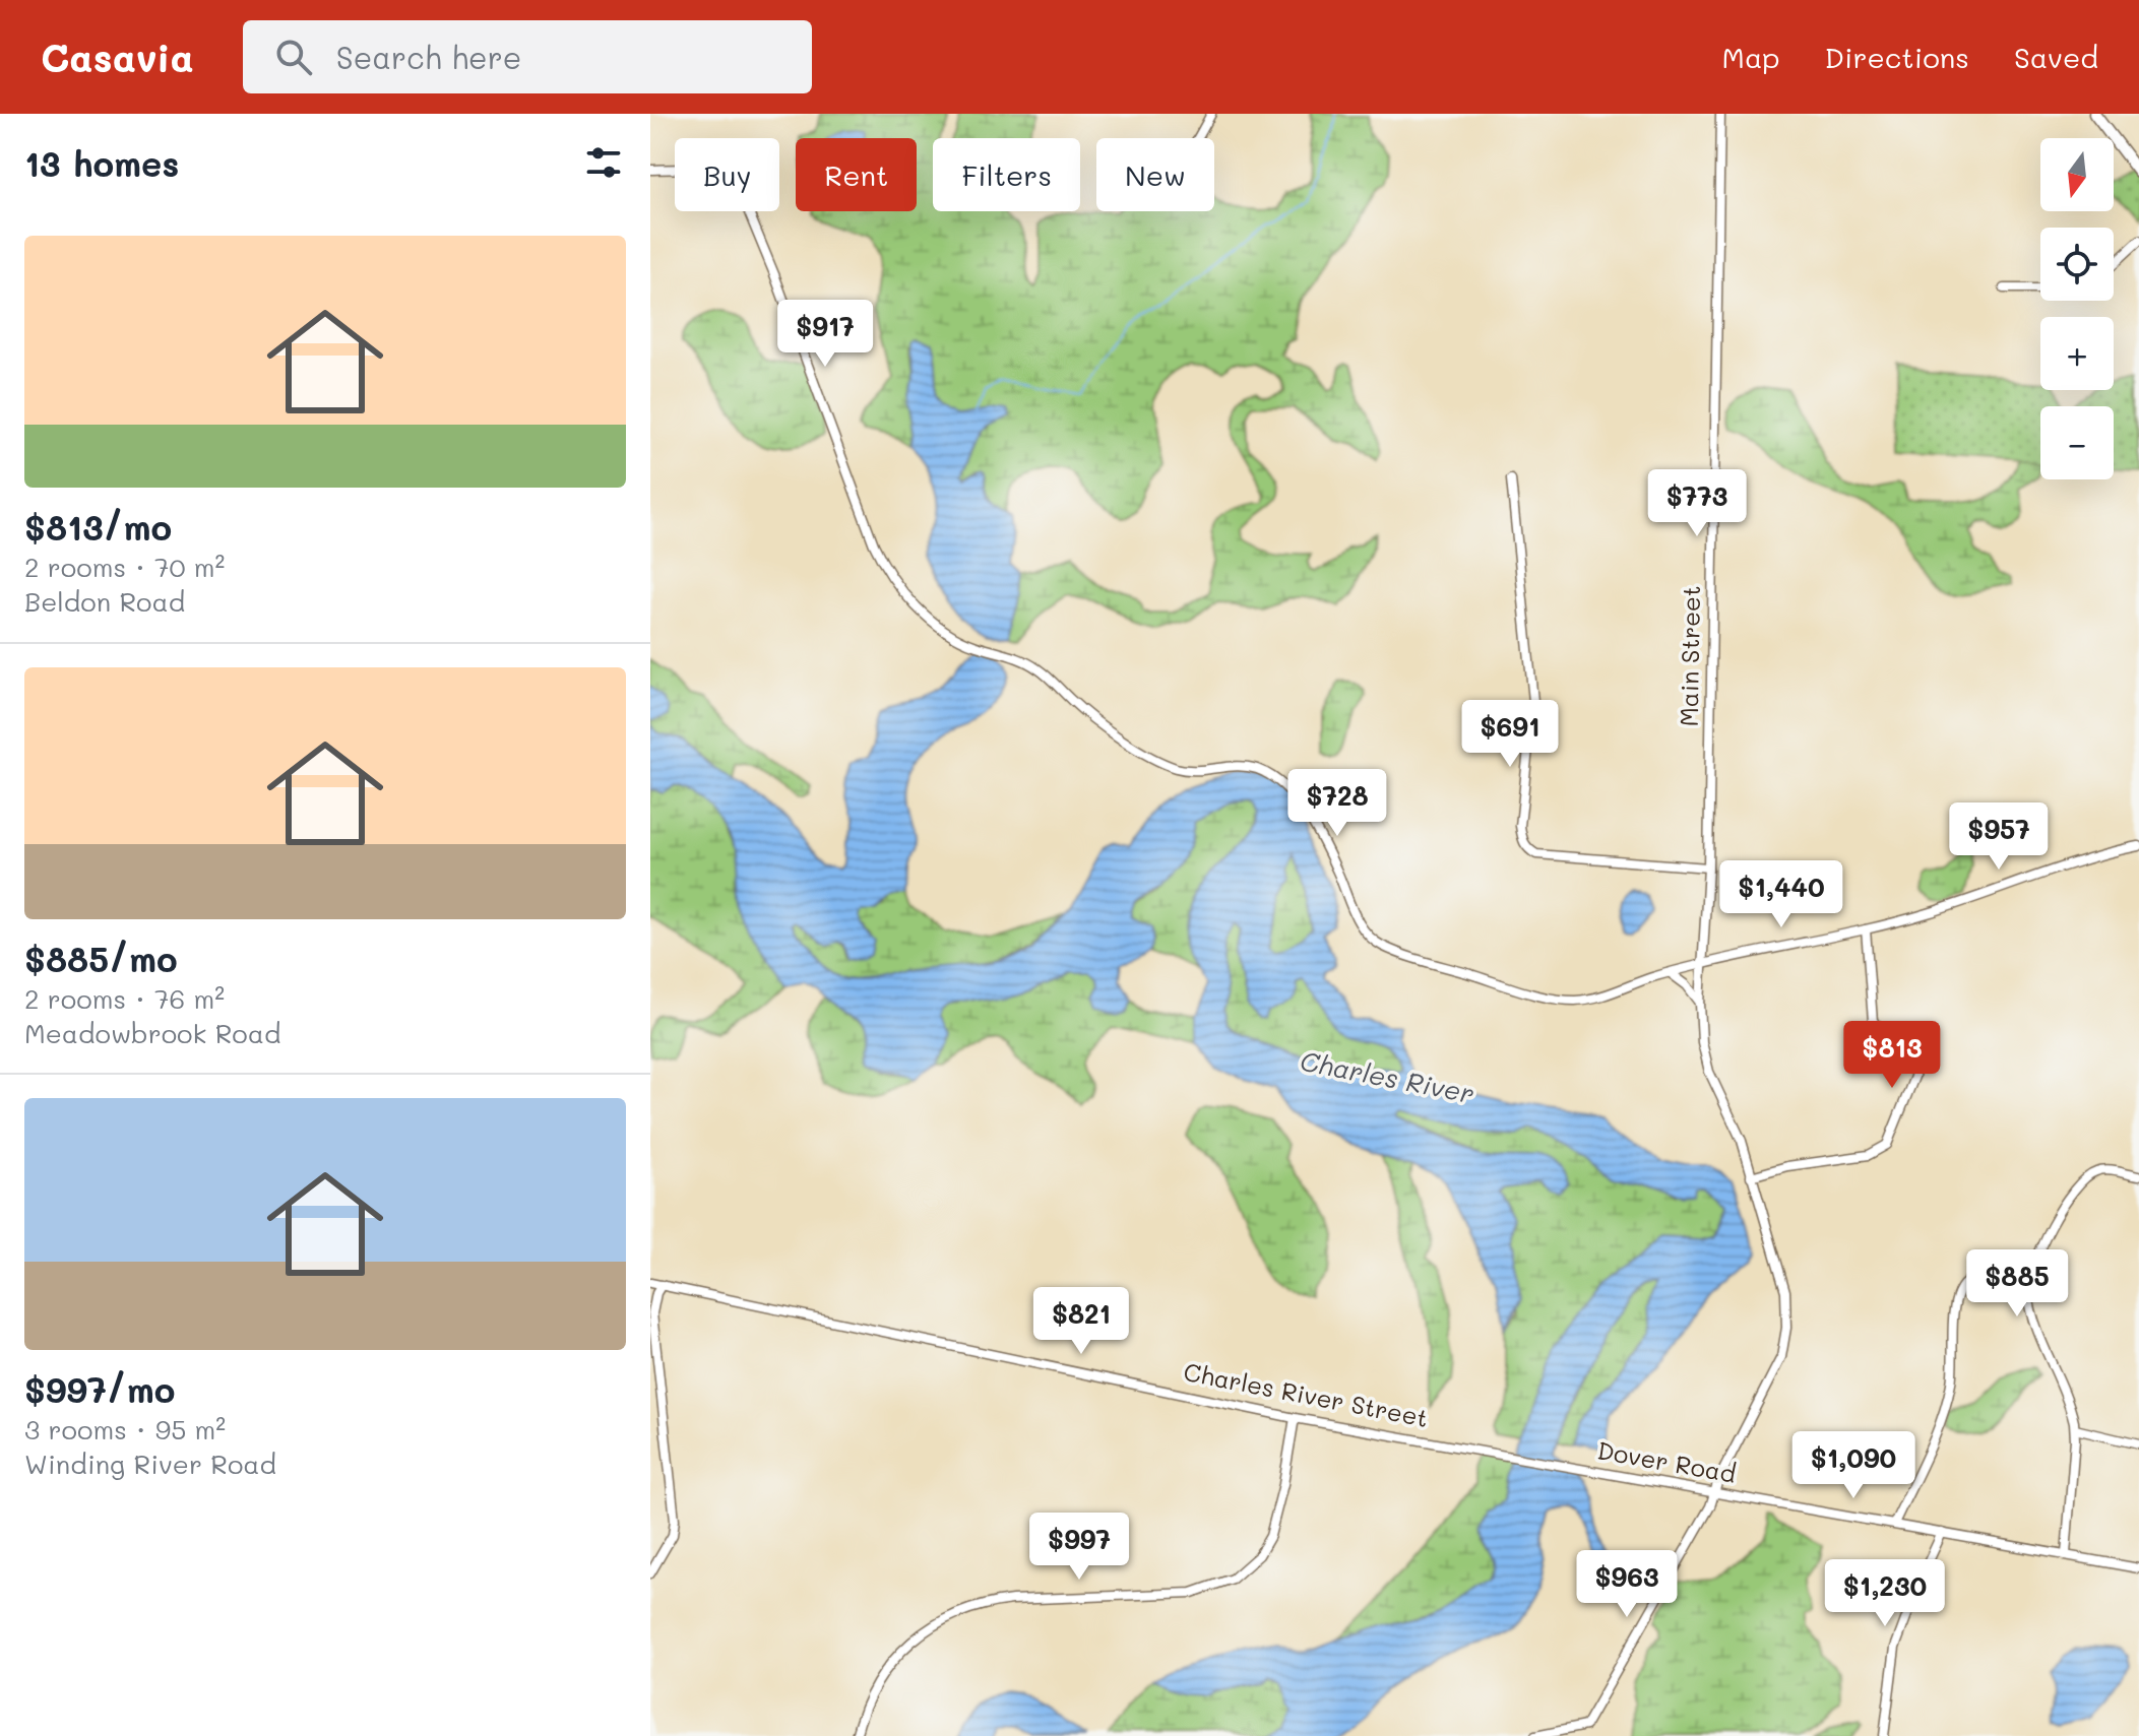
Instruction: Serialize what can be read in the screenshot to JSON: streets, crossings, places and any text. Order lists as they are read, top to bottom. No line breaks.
{"streets":{"street":["Main Street","Charles River Street","Dover Road"]},"crossings":[["Main Street","Dover Road"],["Charles River Street","Dover Road"]],"water":["Charles River"],"north":"bottom","page":{"header":"Casavia","search":"Search here","nav":["Map","Directions","Saved"],"heading":"13 homes","map_buttons":["+","−"],"chip":["Buy","Rent","Filters","New"],"list":[{"name":"$813/mo","note":"2 rooms · 70 m² · Beldon Road"},{"name":"$885/mo","note":"2 rooms · 76 m² · Meadowbrook Road"},{"name":"$997/mo","note":"3 rooms · 95 m² · Winding River Road"}],"price":["$917","$773","$691","$728","$957","$1,440","$813","$885","$821","$1,090","$997","$963","$1,230"]}}
